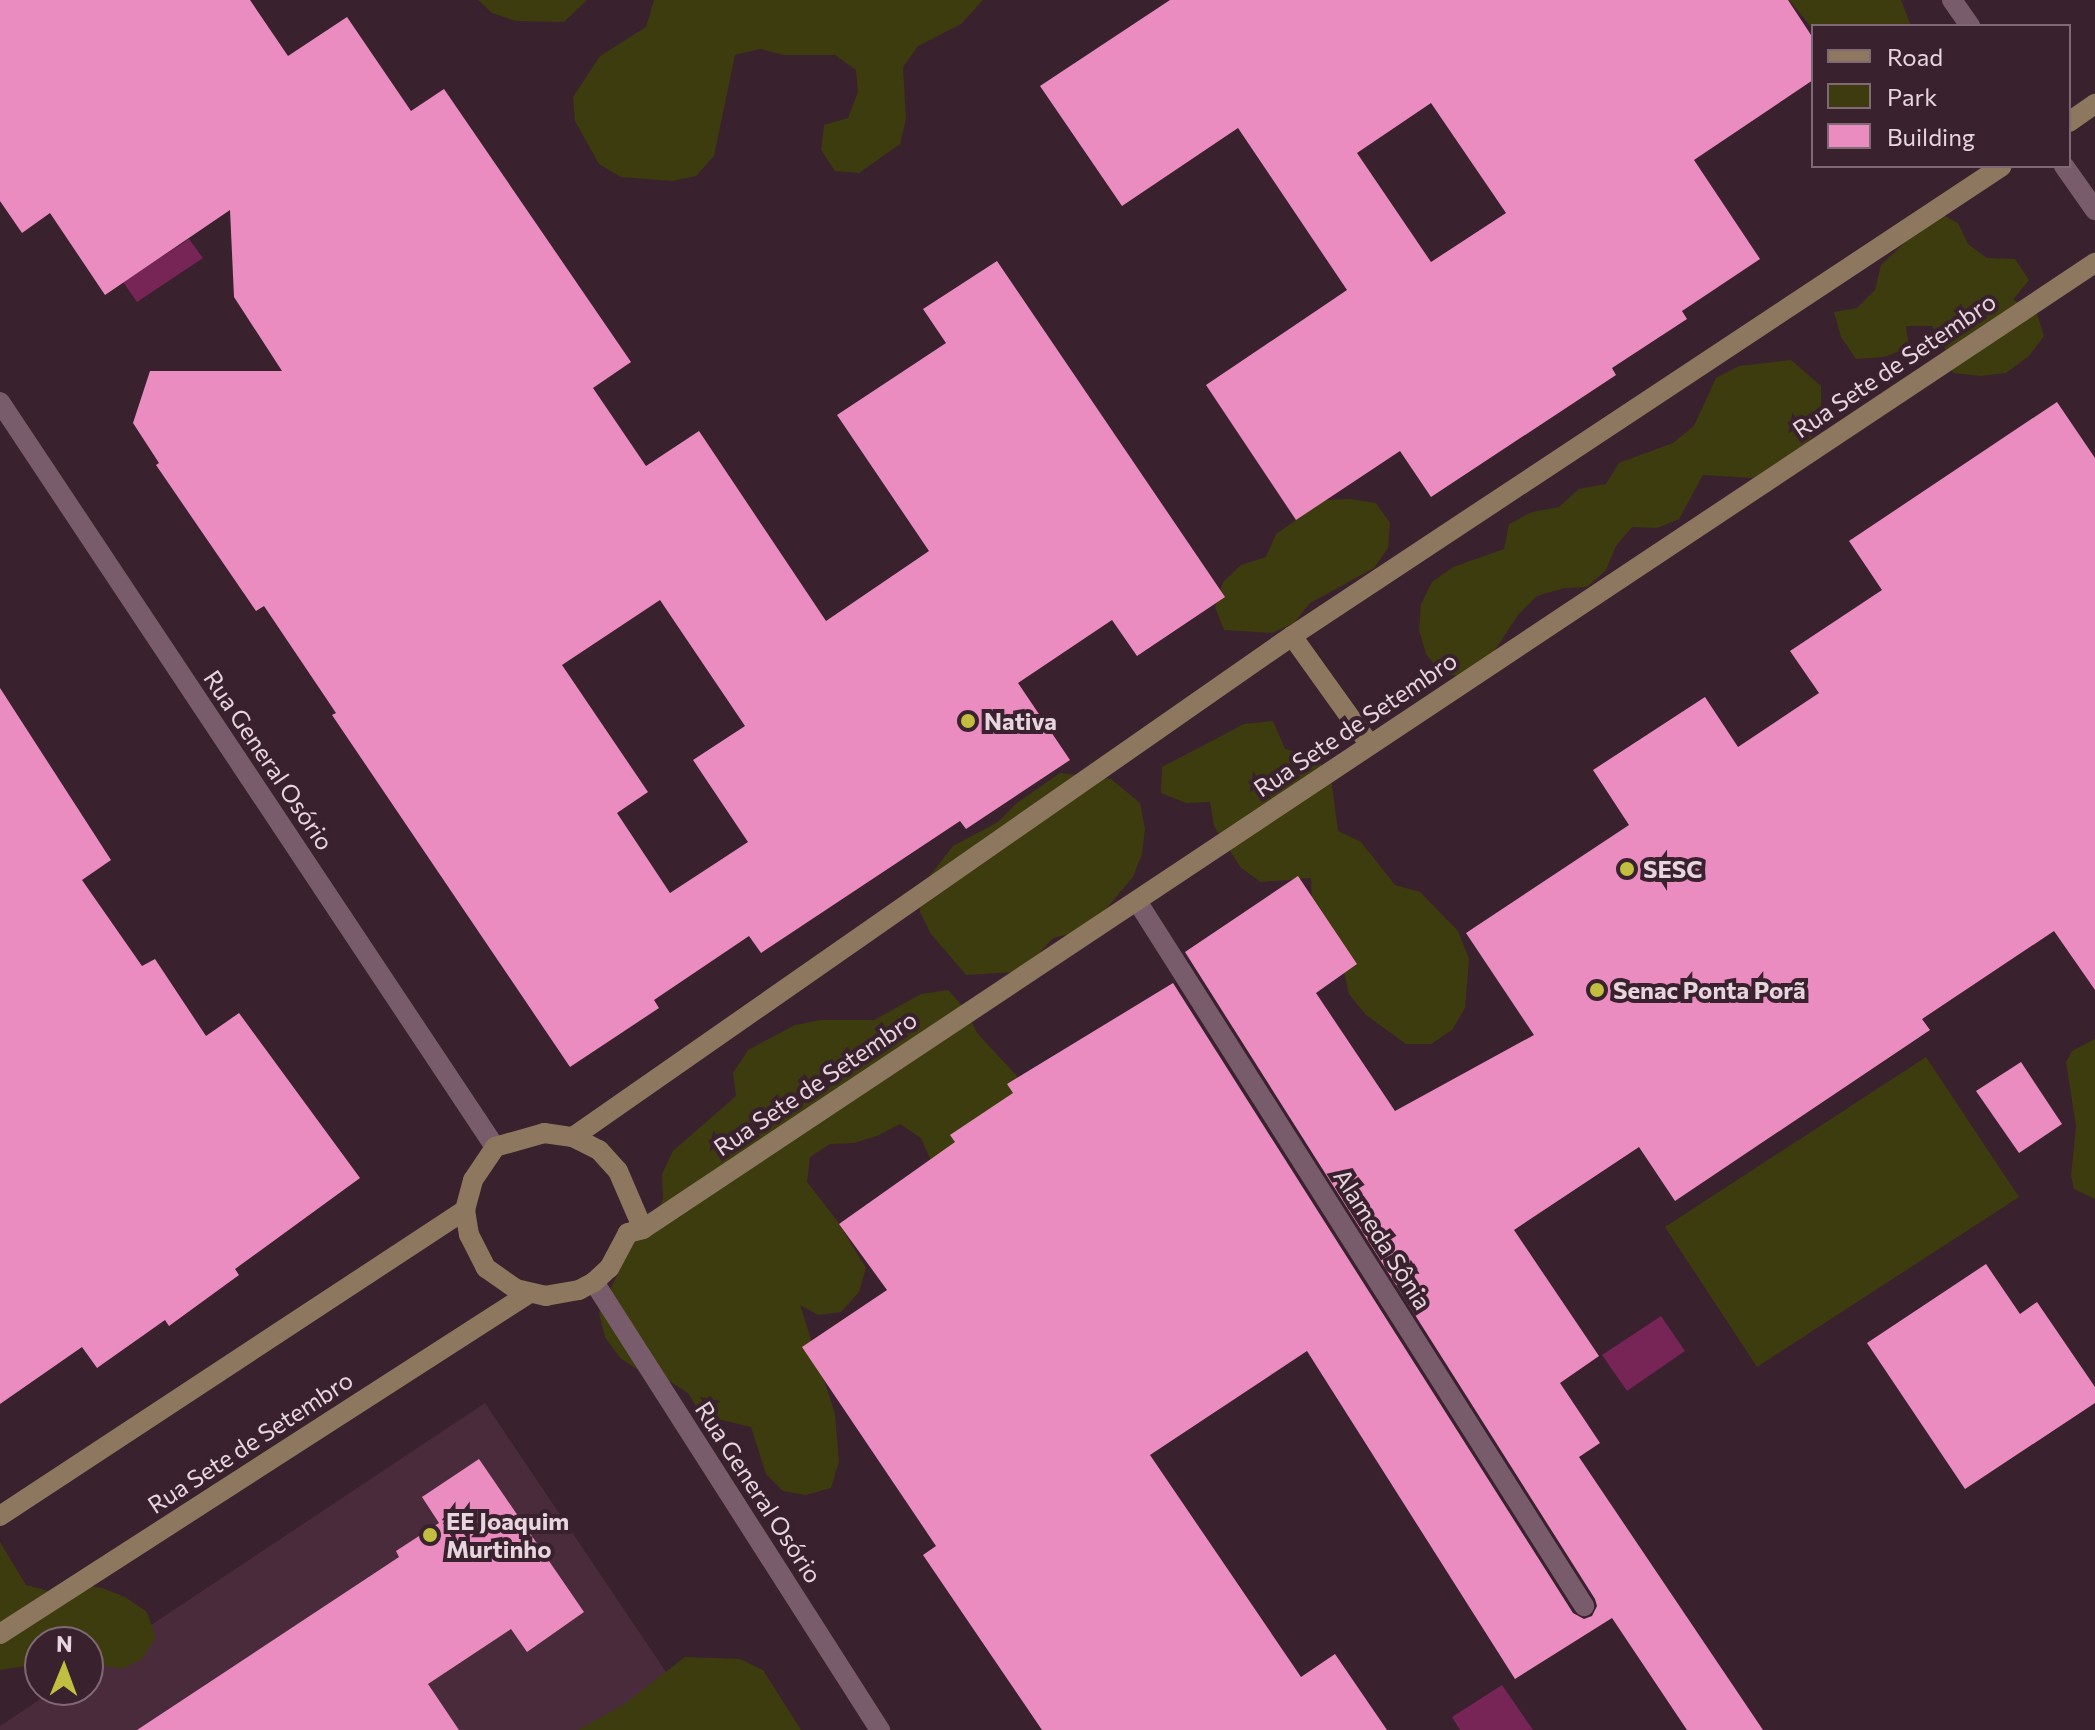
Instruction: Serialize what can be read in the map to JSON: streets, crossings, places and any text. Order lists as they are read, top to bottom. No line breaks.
{"streets":{"main road":["Rua Sete de Setembro"],"street":["Rua General Osório","Alameda Sônia"]},"crossings":[["Rua Sete de Setembro","Rua General Osório"],["Rua Sete de Setembro","Alameda Sônia"]],"places":["Nativa","SESC","Senac Ponta Porã","EE Joaquim Murtinho"],"legend":["Road","Park","Building"],"north":"top"}
